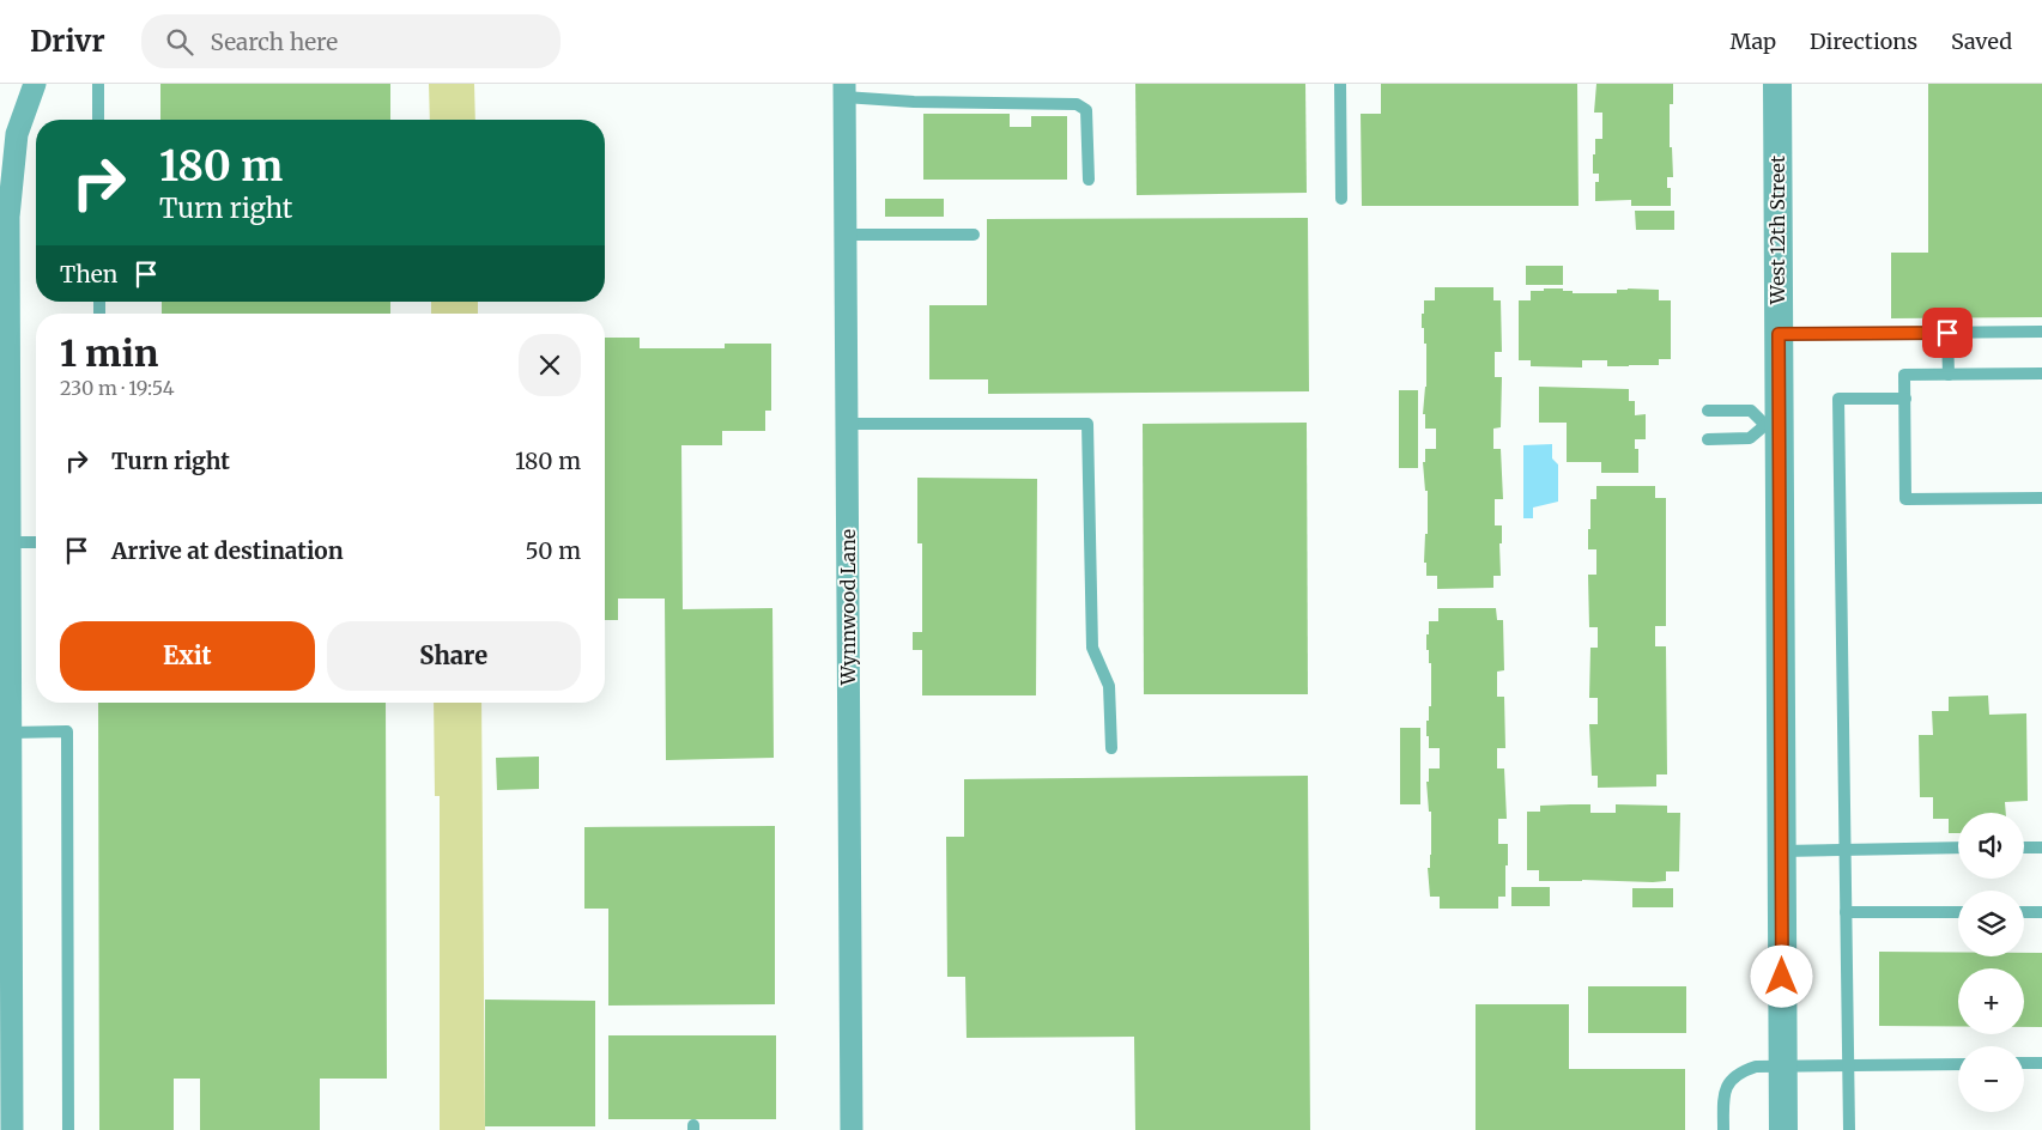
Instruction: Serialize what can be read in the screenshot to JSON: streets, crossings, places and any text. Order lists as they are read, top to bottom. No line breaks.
{"streets":{"street":["West 12th Street","Wynnwood Lane"]},"page":{"header":"Drivr","search":"Search here","nav":["Map","Directions","Saved"],"turn":["180 m","Turn right"],"then":"Then","heading":["1 min","230 m · 19:54"],"list":[{"name":"Turn right","value":"180 m"},{"name":"Arrive at destination","value":"50 m"}],"buttons":["Exit","Share"],"map_buttons":["+","−"]}}
